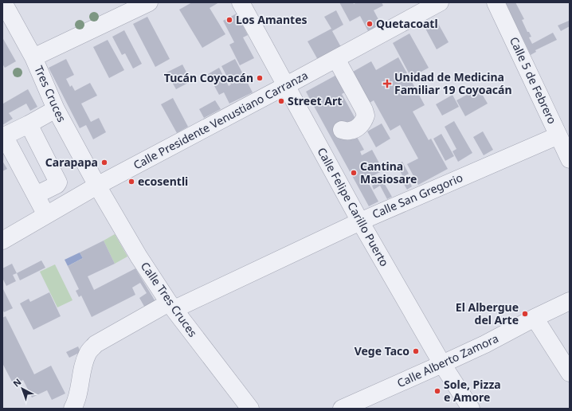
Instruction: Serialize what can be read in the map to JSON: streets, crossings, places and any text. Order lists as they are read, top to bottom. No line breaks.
{"streets":{"street":["Calle 5 de Febrero","Tres Cruces","Calle Presidente Venustiano Carranza","Calle San Gregorio","Calle Felipe Carillo Puerto","Calle Tres Cruces","Calle Alberto Zamora"]},"crossings":[["Calle 5 de Febrero","Calle San Gregorio"],["Tres Cruces","Calle Presidente Venustiano Carranza"],["Tres Cruces","Calle Tres Cruces"],["Calle Presidente Venustiano Carranza","Calle Felipe Carillo Puerto"],["Calle Presidente Venustiano Carranza","Calle Tres Cruces"],["Calle San Gregorio","Calle Felipe Carillo Puerto"],["Calle San Gregorio","Calle Tres Cruces"],["Calle Felipe Carillo Puerto","Calle Alberto Zamora"]],"places":{"other":["Los Amantes","Quetacoatl","Tucán Coyoacán","Street Art","Carapapa","Cantina Masiosare","ecosentli","El Albergue del Arte","Vege Taco","Sole, Pizza e Amore"],"health":["Unidad de Medicina Familiar 19 Coyoacán"]},"north":"top left"}
